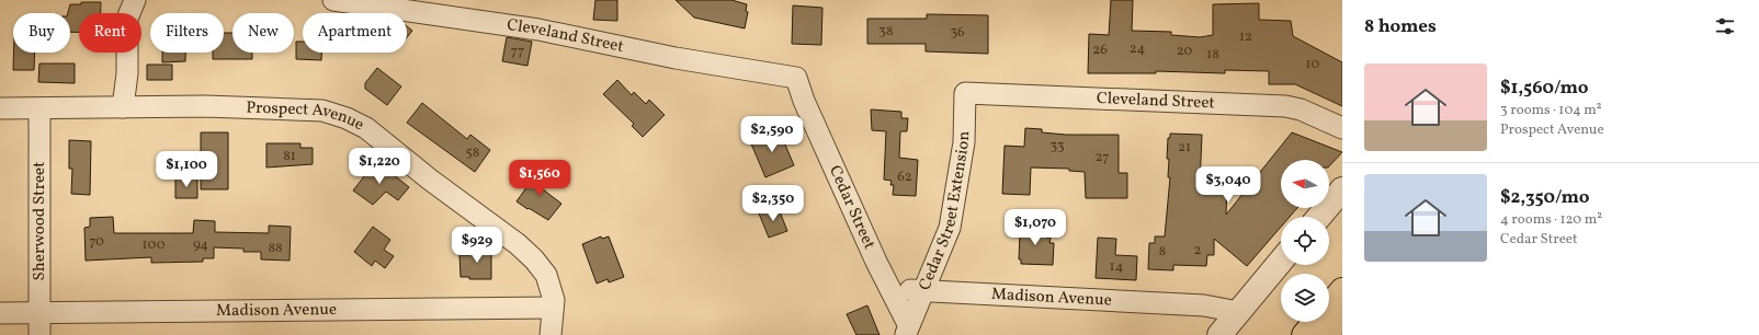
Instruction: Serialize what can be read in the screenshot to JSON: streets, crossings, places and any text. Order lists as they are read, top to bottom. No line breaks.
{"streets":{"street":["Cleveland Street","Prospect Avenue","Cedar Street","Cedar Street Extension","Sherwood Street","Madison Avenue"]},"crossings":[["Cleveland Street","Cedar Street"],["Cleveland Street","Cedar Street Extension"],["Prospect Avenue","Sherwood Street"],["Prospect Avenue","Madison Avenue"],["Cedar Street","Cedar Street Extension"],["Cedar Street","Madison Avenue"],["Cedar Street Extension","Madison Avenue"],["Sherwood Street","Madison Avenue"]],"house_numbers":["38","36","12","24","26","77","20","18","10","33","21","58","81","27","62","70","100","94","88","2","8","14"],"north":"left","page":{"heading":"8 homes","chip":["Buy","Rent","Filters","New","Apartment"],"list":[{"name":"$1,560/mo","note":"3 rooms · 104 m² · Prospect Avenue"},{"name":"$2,350/mo","note":"4 rooms · 120 m² · Cedar Street"}],"price":["$2,590","$1,220","$1,100","$1,560","$3,040","$2,350","$1,070","$929"]}}
